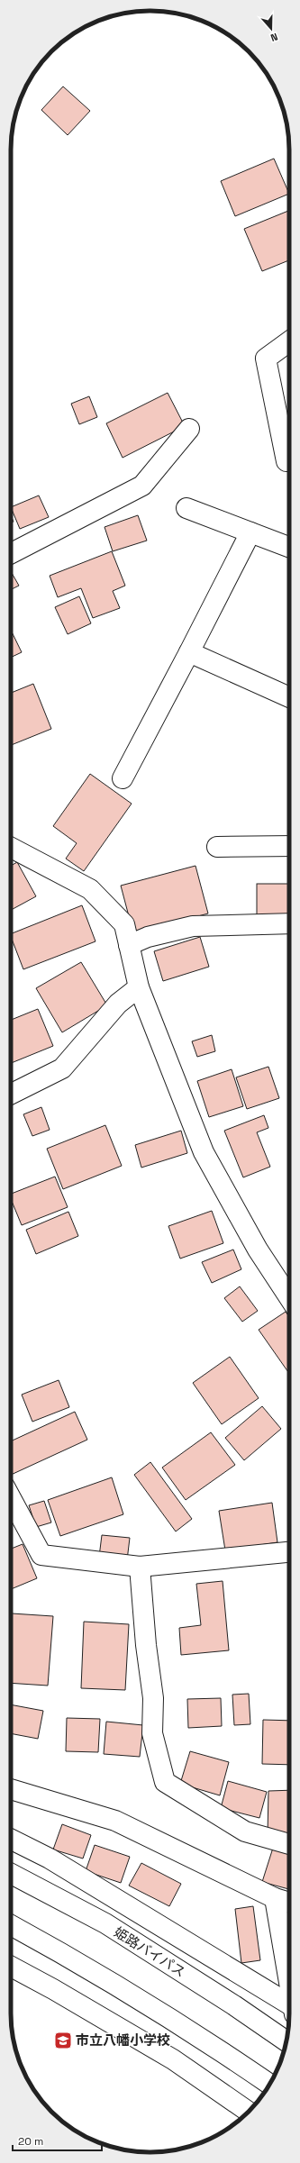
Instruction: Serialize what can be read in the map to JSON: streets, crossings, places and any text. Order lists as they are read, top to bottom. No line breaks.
{"streets":{"main road":["姫路バイパス"]},"places":{"school or university":["市立八幡小学校"]},"scale_bar":"20 m","north":"bottom"}
